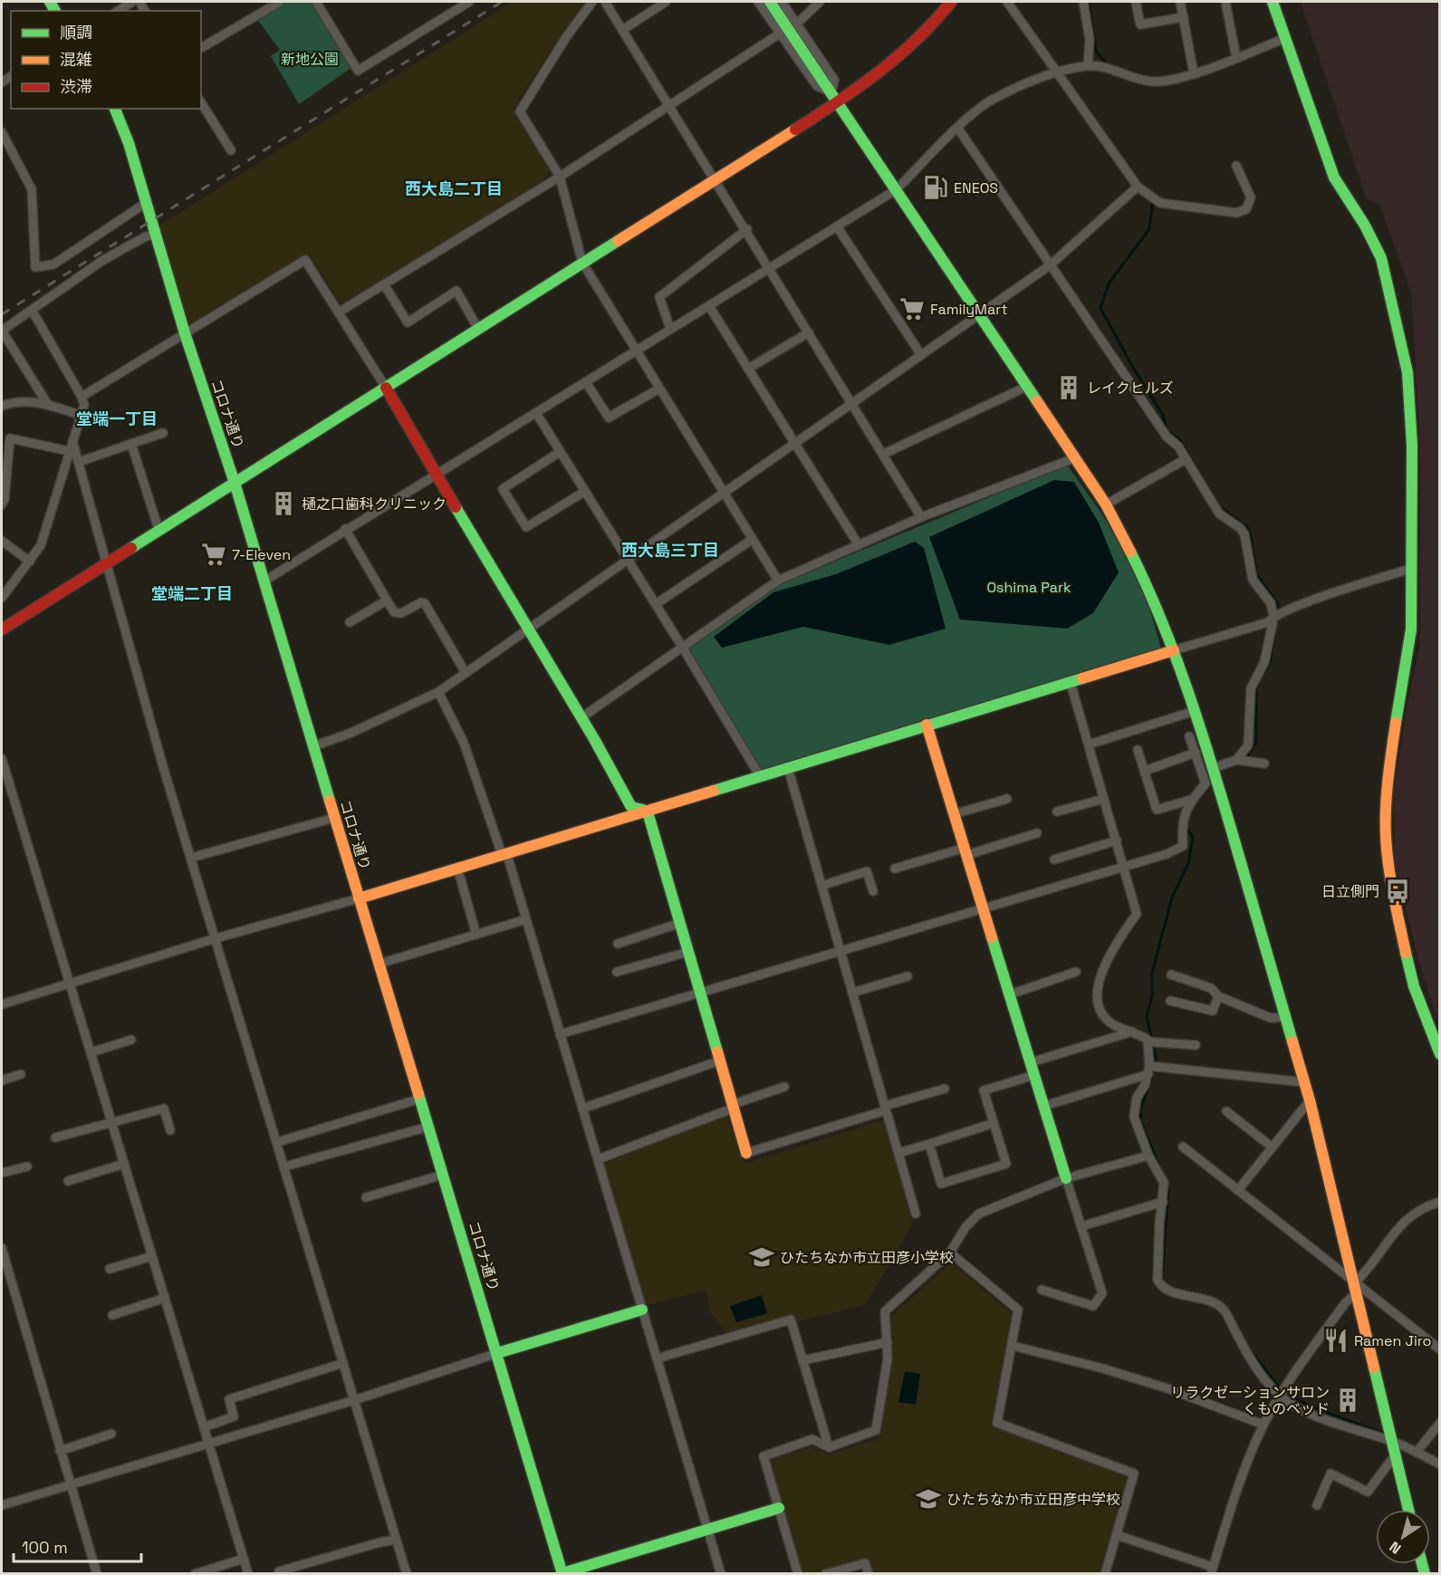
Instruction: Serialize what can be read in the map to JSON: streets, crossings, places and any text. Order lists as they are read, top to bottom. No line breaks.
{"streets":{"street":["コロナ通り"]},"districts":["西大島二丁目","堂端一丁目","西大島三丁目","堂端二丁目"],"parks":["新地公園","Oshima Park"],"places":{"fuel station":["ENEOS"],"supermarket":["FamilyMart","7-Eleven"],"building":["レイクヒルズ","樋之口歯科クリニック","リラクゼーションサロン くものベッド"],"bus stop":["日立側門"],"school or university":["ひたちなか市立田彦小学校","ひたちなか市立田彦中学校"],"restaurant":["Ramen Jiro"]},"legend":["順調","混雑","渋滞"],"scale_bar":"100 m","north":"bottom left"}
